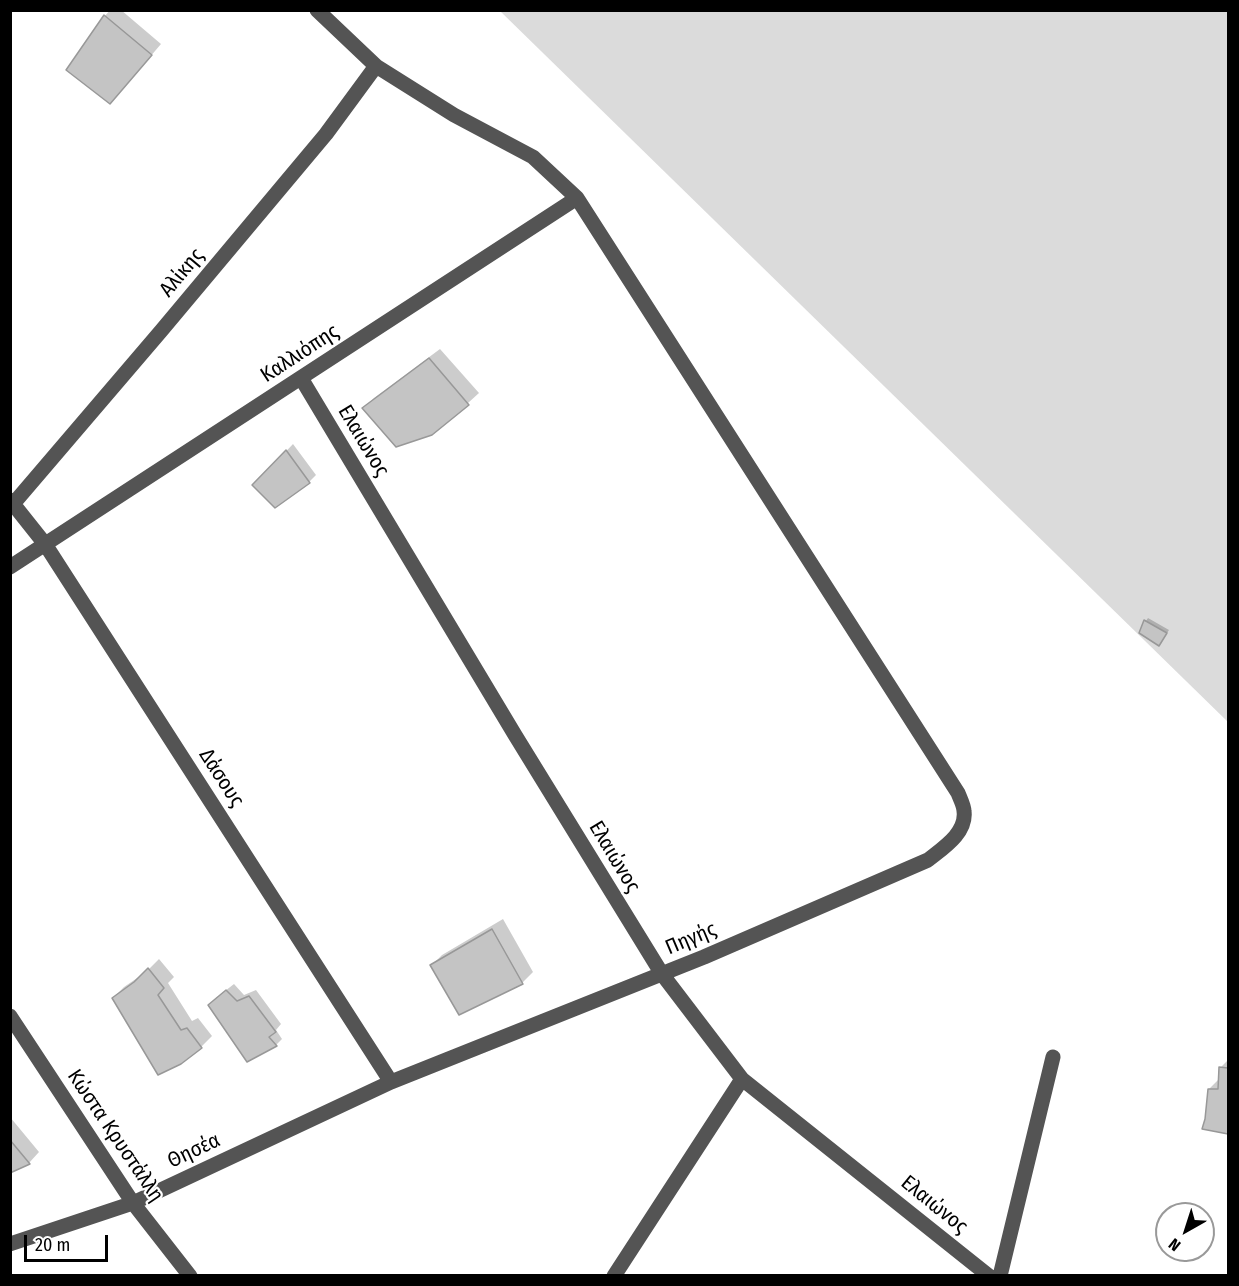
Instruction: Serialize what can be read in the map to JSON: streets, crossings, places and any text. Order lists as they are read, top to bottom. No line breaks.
{"streets":{"street":["Αλίκης","Καλλιόπης","Ελαιώνος","Δάσους","Πηγής","Κώστα Κρυστάλλη","Θησέα"]},"crossings":[["Αλίκης","Δάσους"],["Καλλιόπης","Ελαιώνος"],["Καλλιόπης","Δάσους"],["Καλλιόπης","Πηγής"],["Ελαιώνος","Πηγής"],["Δάσους","Πηγής"],["Δάσους","Θησέα"],["Πηγής","Θησέα"],["Κώστα Κρυστάλλη","Θησέα"]],"scale_bar":"20 m","north":"bottom left"}
